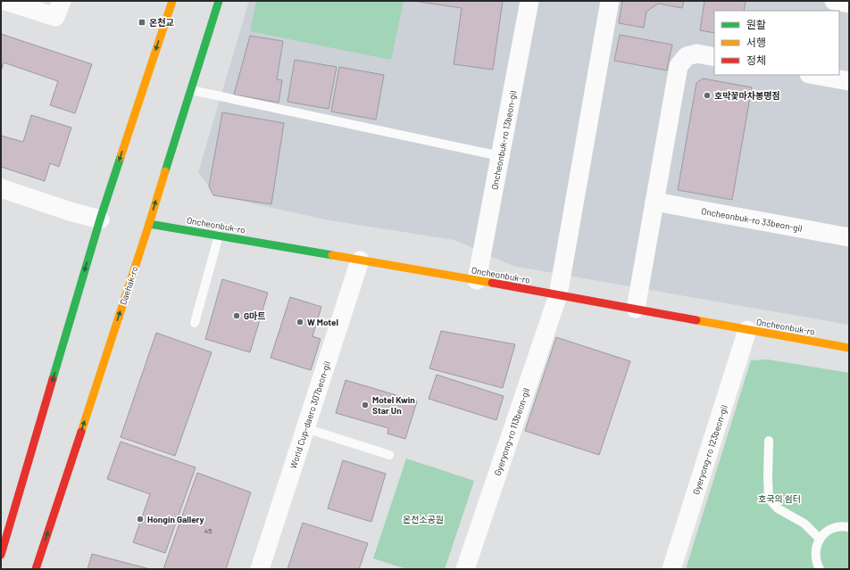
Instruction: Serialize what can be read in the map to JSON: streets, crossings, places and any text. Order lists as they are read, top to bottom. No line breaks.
{"streets":{"street":["Oncheonbuk-ro 13beon-gil","Oncheonbuk-ro 33beon-gil","Oncheonbuk-ro","Daehak-ro","World Cup-daero 307beon-gil","Gyeryong-ro 113beon-gil","Gyeryong-ro 123beon-gil"]},"crossings":[["Oncheonbuk-ro 13beon-gil","Oncheonbuk-ro"],["Oncheonbuk-ro","Daehak-ro"],["Oncheonbuk-ro","World Cup-daero 307beon-gil"],["Oncheonbuk-ro","Gyeryong-ro 113beon-gil"],["Oncheonbuk-ro","Gyeryong-ro 123beon-gil"]],"parks":["호국의 쉼터","온천소공원"],"places":{"transit":["온천교"],"other":["호박꽃마차봉명점","G마트","W Motel","Motel Kwin Star Un","Hongin Gallery"]},"house_numbers":["45"],"legend":["원활","서행","정체"]}
